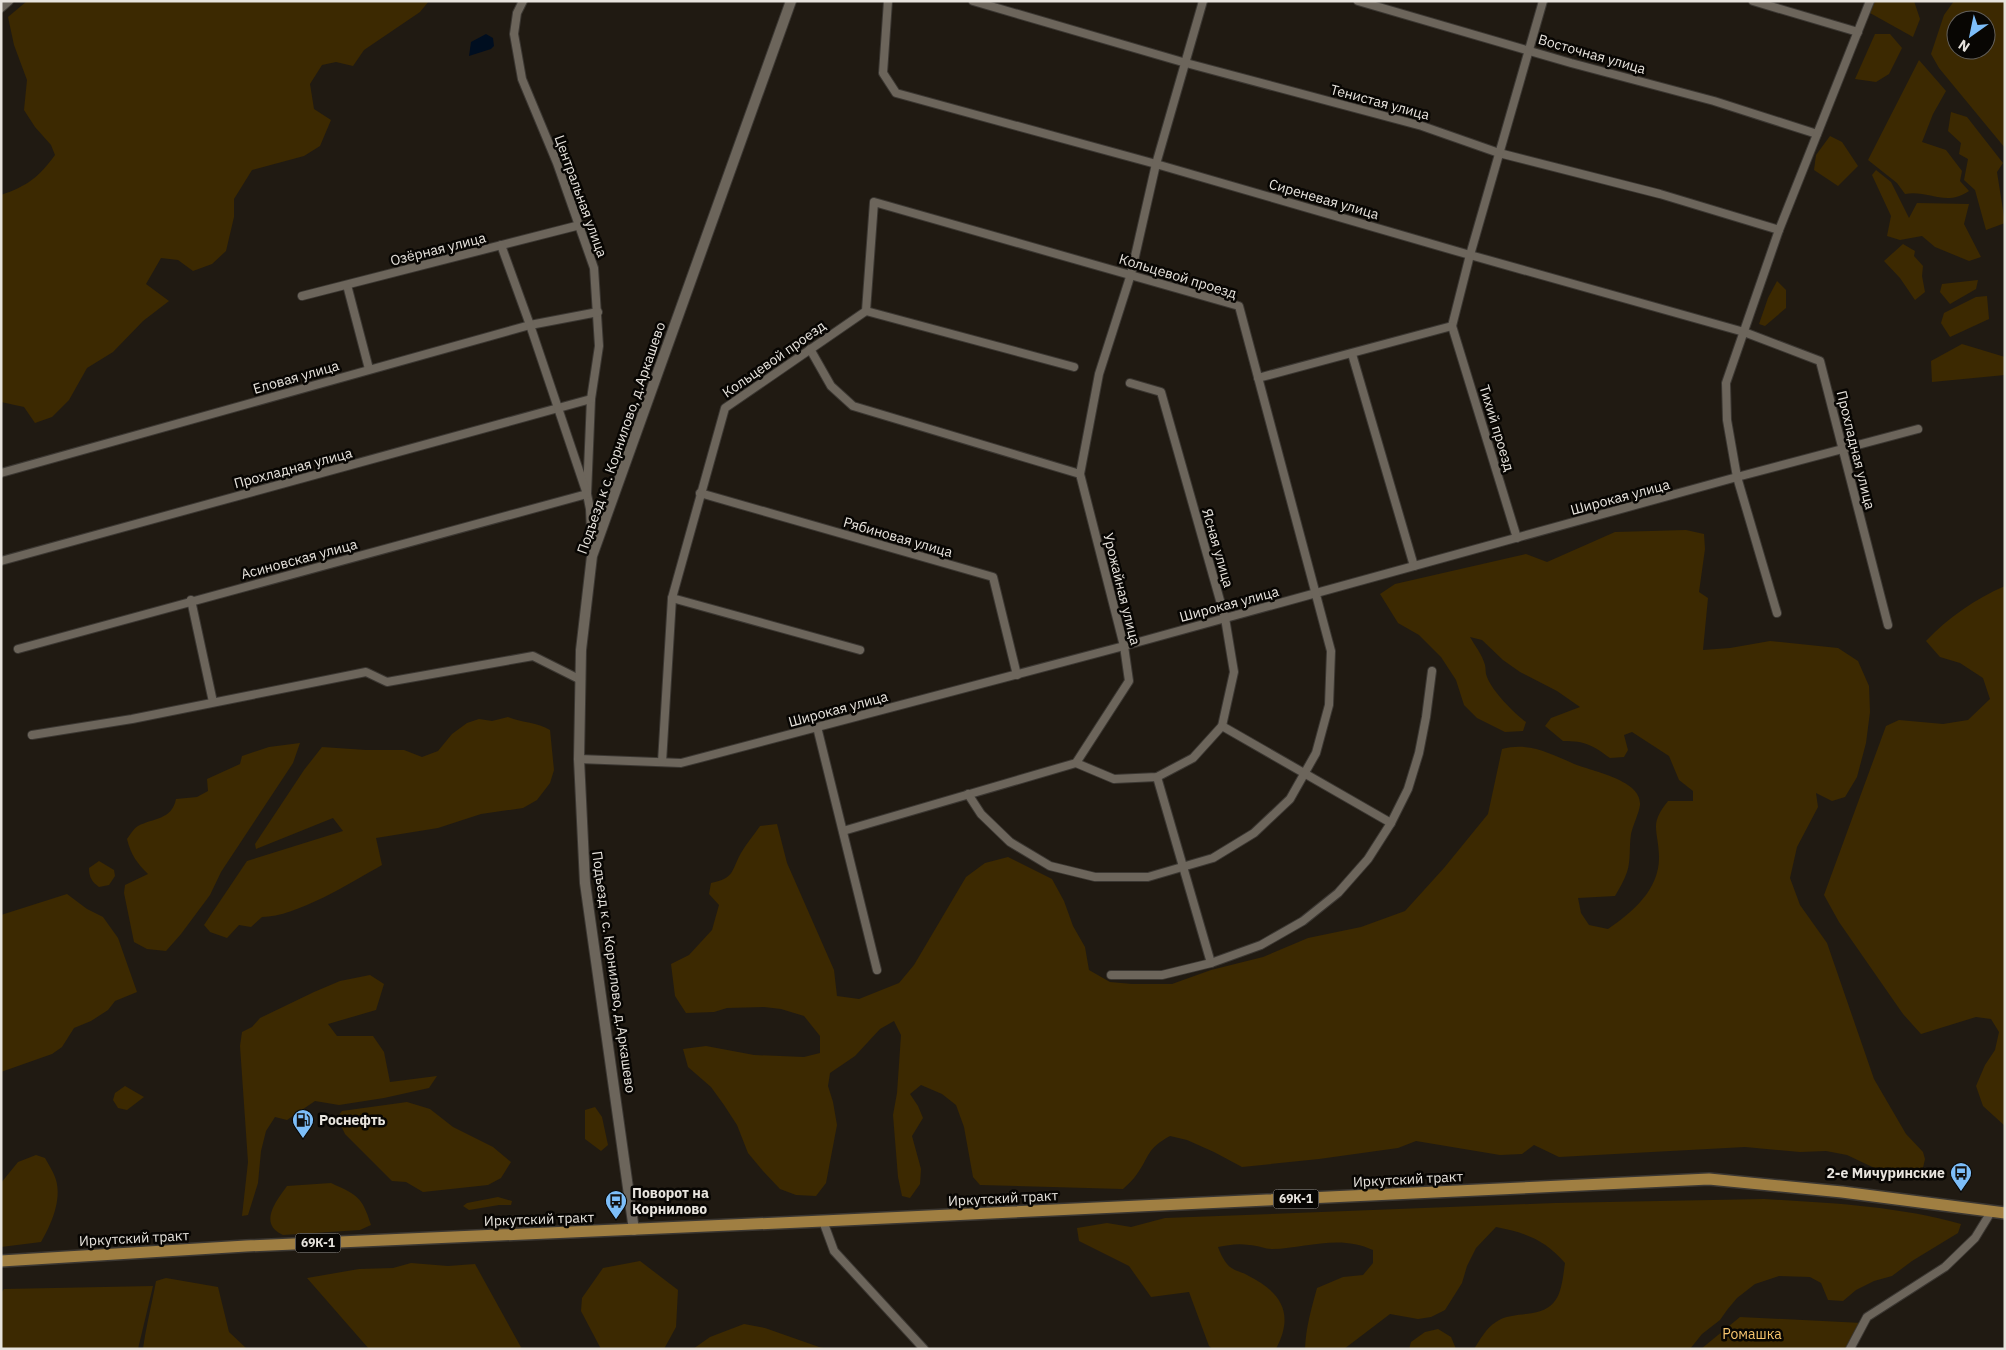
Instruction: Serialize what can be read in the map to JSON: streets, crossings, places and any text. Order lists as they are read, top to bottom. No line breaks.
{"streets":{"main road":["Иркутский тракт","69К-1"],"street":["Восточная улица","Тенистая улица","Центральная улица","Сиреневая улица","Озёрная улица","Кольцевой проезд","Еловая улица","Тихий проезд","Подъезд к с. Корнилово, д.Аркашево","Прохладная улица","Широкая улица","Рябиновая улица","Ясная улица","Асиновская улица","Урожайная улица"]},"crossings":[["Центральная улица","Озёрная улица"],["Центральная улица","Еловая улица"],["Центральная улица","Подъезд к с. Корнилово, д.Аркашево"],["Центральная улица","Прохладная улица"],["Центральная улица","Асиновская улица"],["Сиреневая улица","Прохладная улица"],["Кольцевой проезд","Широкая улица"],["Кольцевой проезд","Рябиновая улица"],["Тихий проезд","Широкая улица"],["Подъезд к с. Корнилово, д.Аркашево","Широкая улица"],["Подъезд к с. Корнилово, д.Аркашево","Иркутский тракт"],["Прохладная улица","Широкая улица"],["Широкая улица","Рябиновая улица"],["Широкая улица","Ясная улица"],["Широкая улица","Урожайная улица"],["Ясная улица","Урожайная улица"]],"parks":["Ромашка"],"places":{"fuel station":["Роснефть"],"bus stop":["2-е Мичуринские","Поворот на Корнилово"]},"north":"bottom left"}
